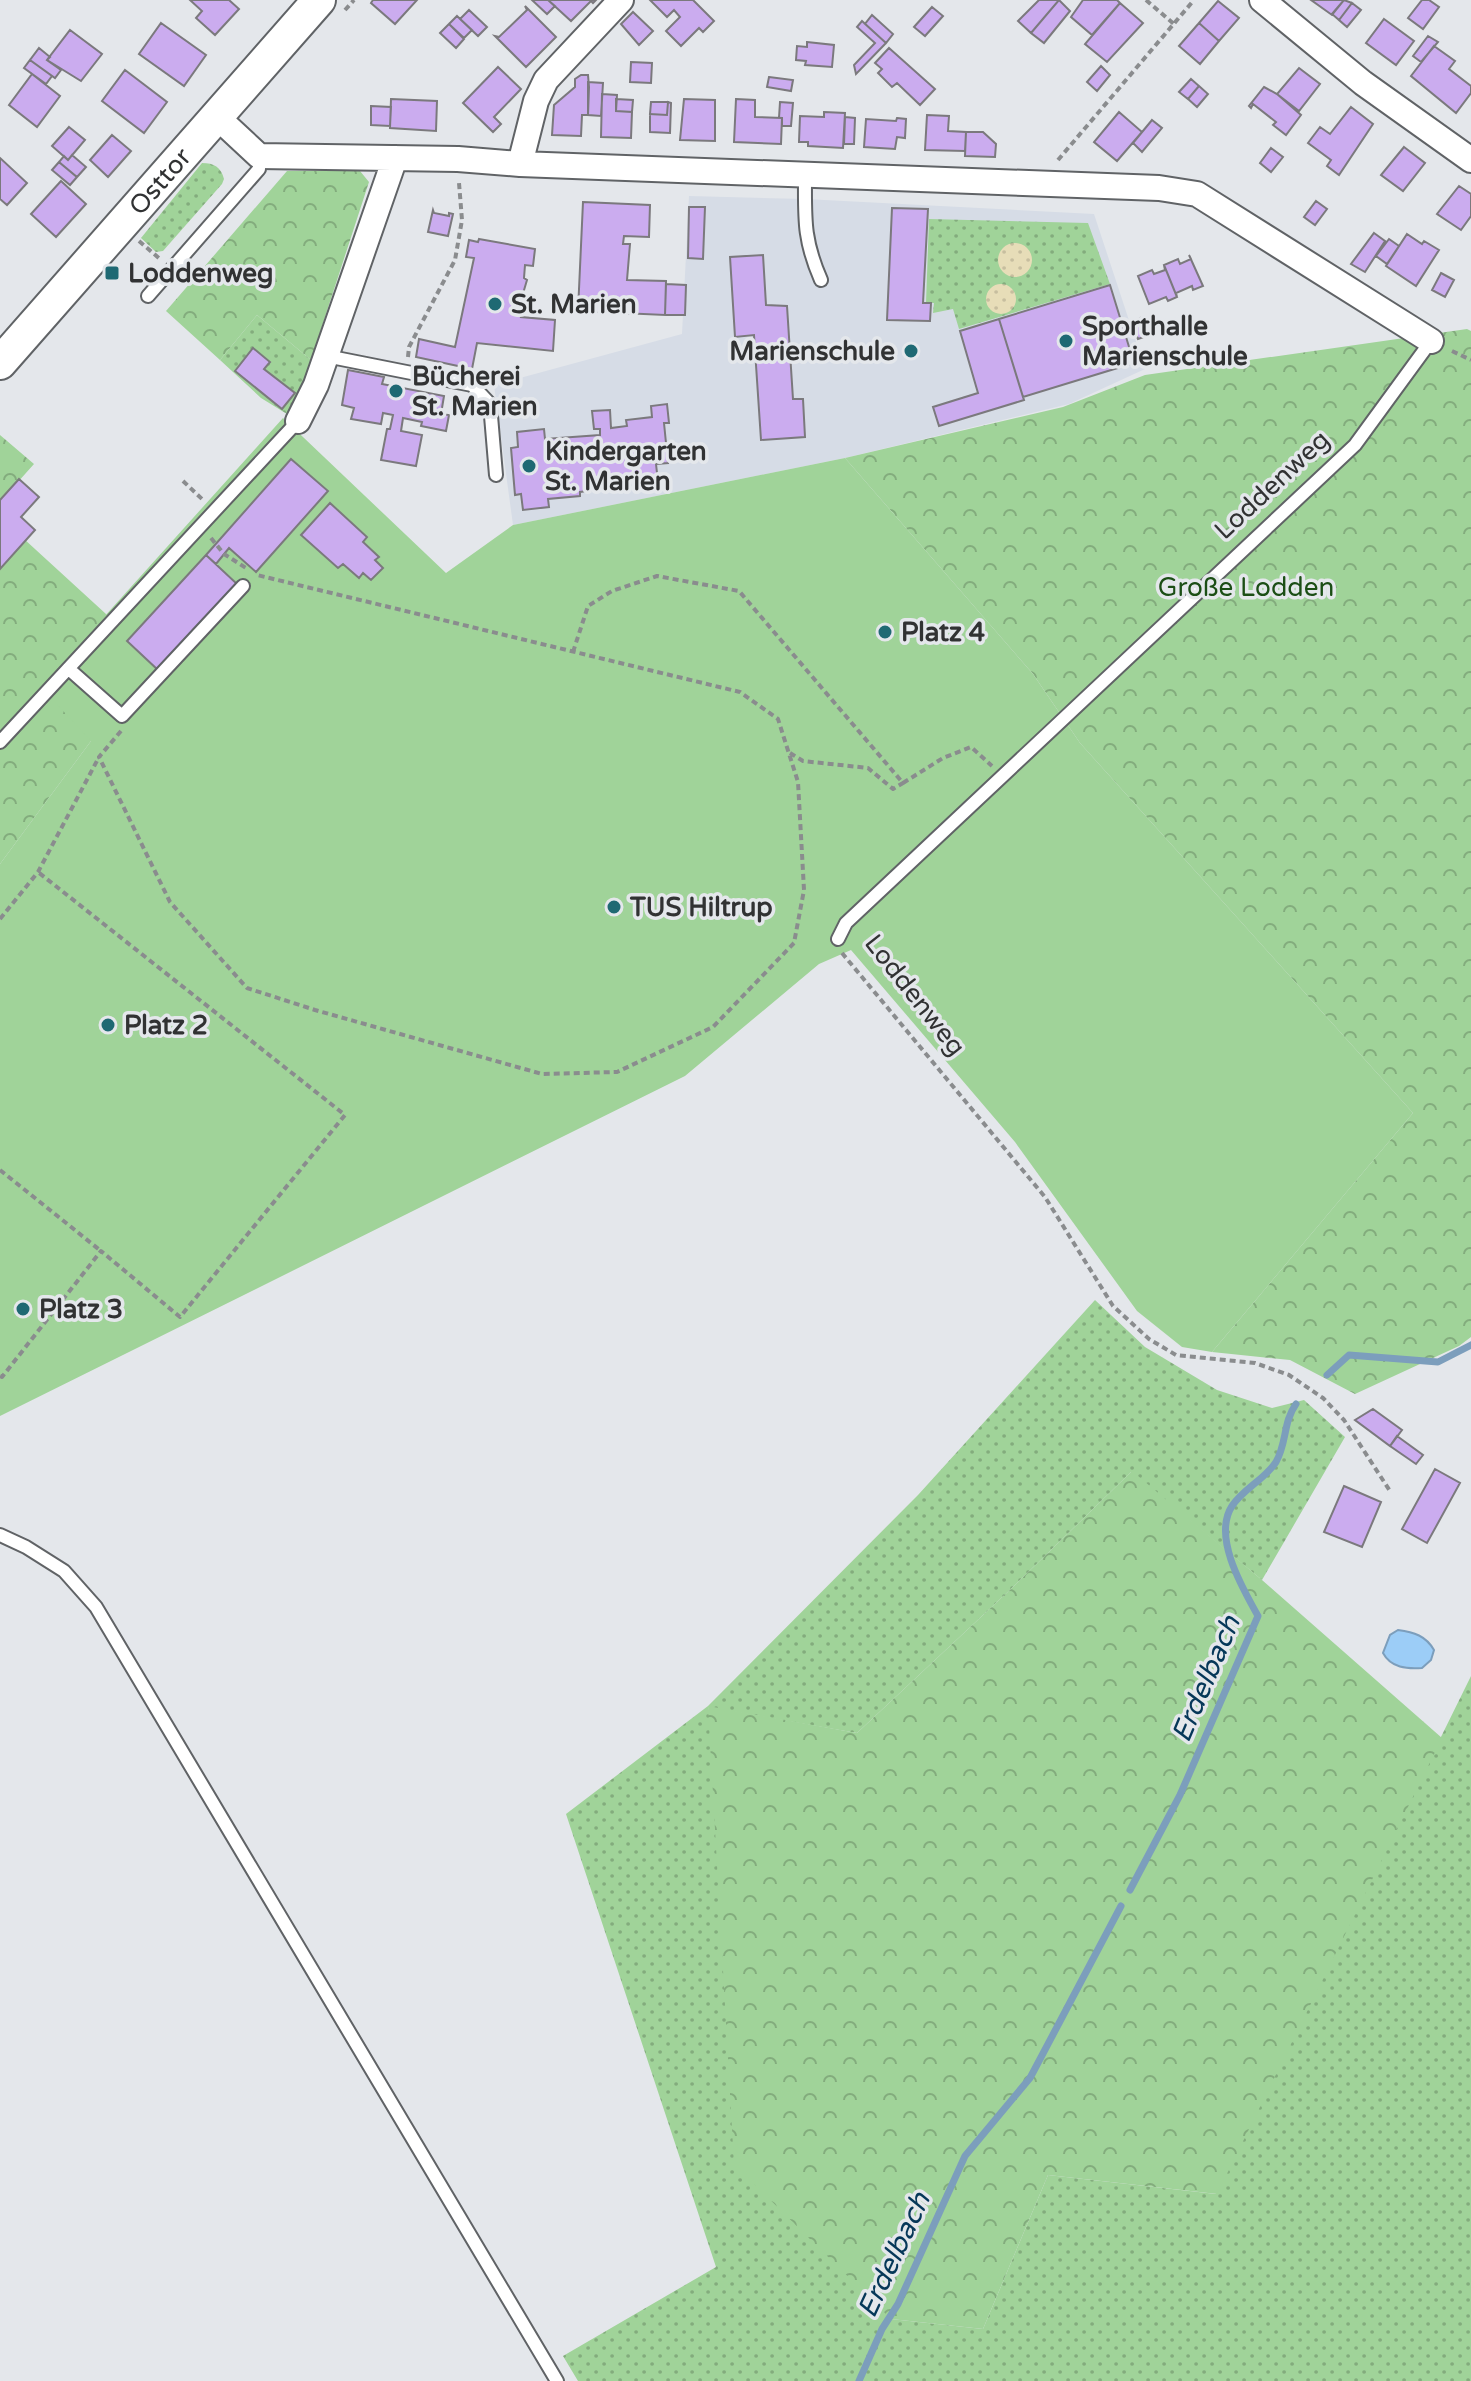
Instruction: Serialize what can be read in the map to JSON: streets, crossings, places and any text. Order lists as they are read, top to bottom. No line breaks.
{"streets":{"main road":["Osttor"],"street":["Loddenweg"]},"water":["Erdelbach"],"parks":["Große Lodden"],"places":{"transit":["Loddenweg"],"other":["St. Marien","Sporthalle Marienschule","Marienschule","Bücherei St. Marien","Kindergarten St. Marien","Platz 4","TUS Hiltrup","Platz 2","Platz 3"]}}
